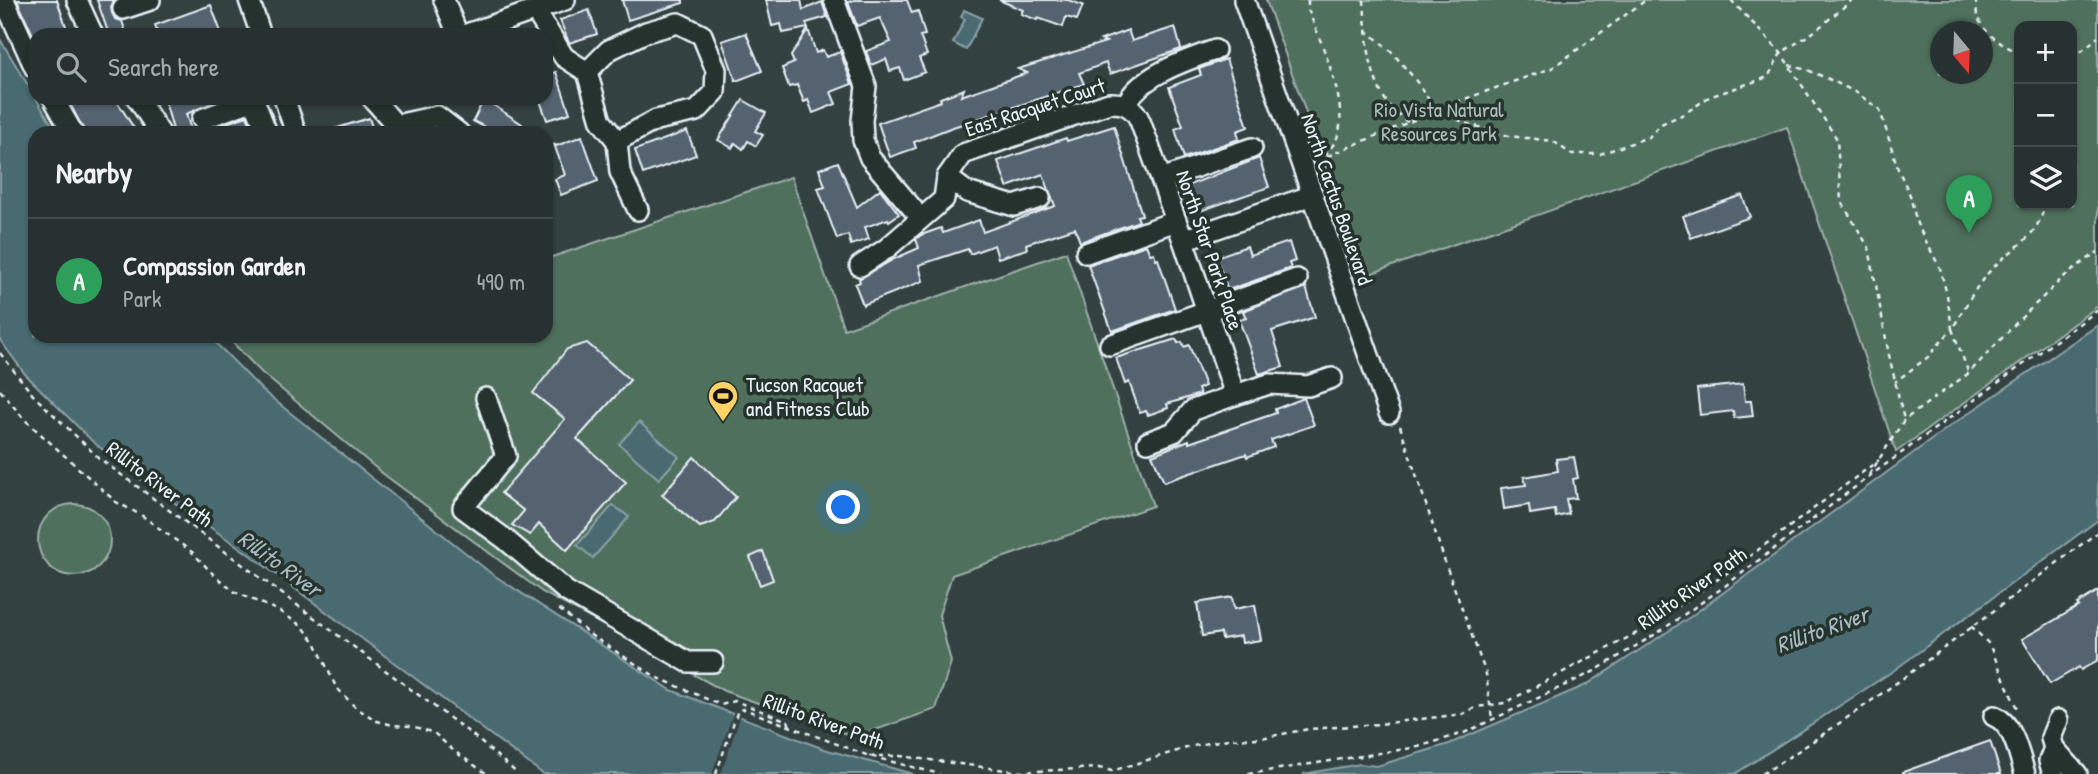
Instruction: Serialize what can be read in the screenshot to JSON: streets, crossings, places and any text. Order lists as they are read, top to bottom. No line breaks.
{"streets":{"street":["East Racquet Court","North Cactus Boulevard","North Star Park Place"],"path":["Rillito River Path"]},"crossings":[["East Racquet Court","North Star Park Place"]],"water":["Rillito River"],"parks":["Rio Vista Natural Resources Park"],"places":{"sports":["Tucson Racquet and Fitness Club"]},"north":"bottom","page":{"map_buttons":["+","−"],"search":"Search here","heading":"Nearby","pins":"A","list":[{"mark":"A","name":"Compassion Garden","note":"Park","value":"490 m"}]}}
